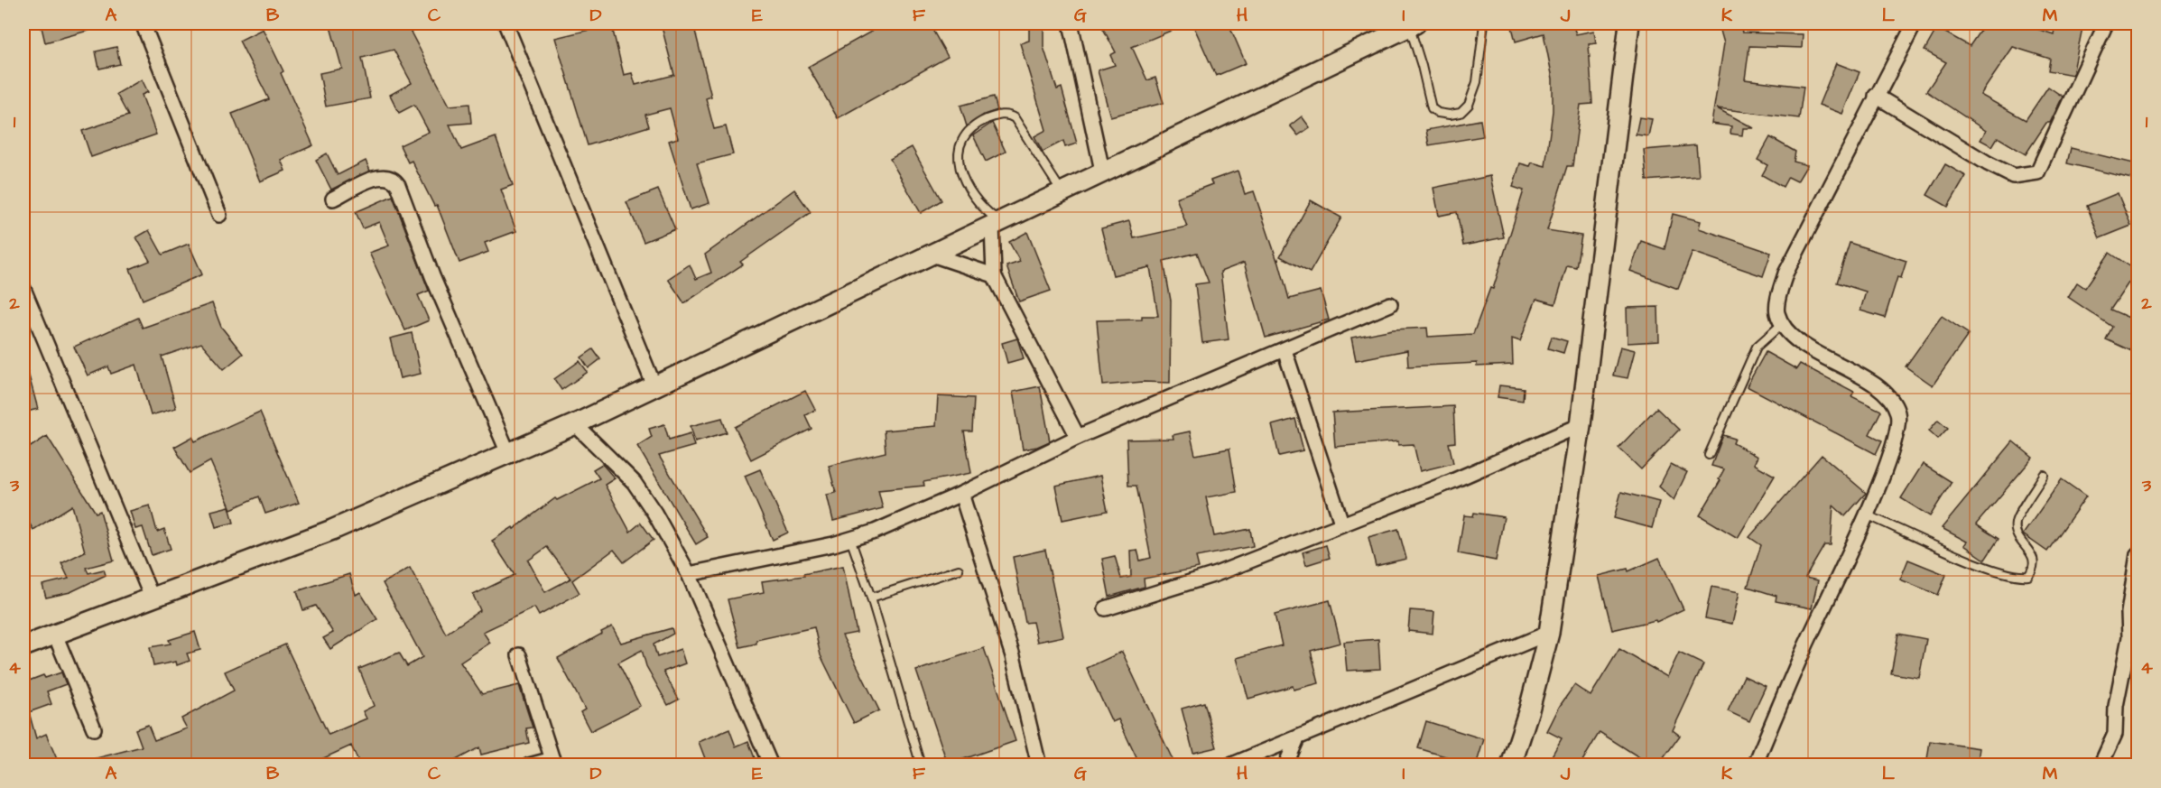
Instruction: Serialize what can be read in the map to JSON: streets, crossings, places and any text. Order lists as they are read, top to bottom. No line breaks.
{"grid":{"columns":["A","B","C","D","E","F","G","H","I","J","K","L","M"],"rows":["1","2","3","4"]}}
